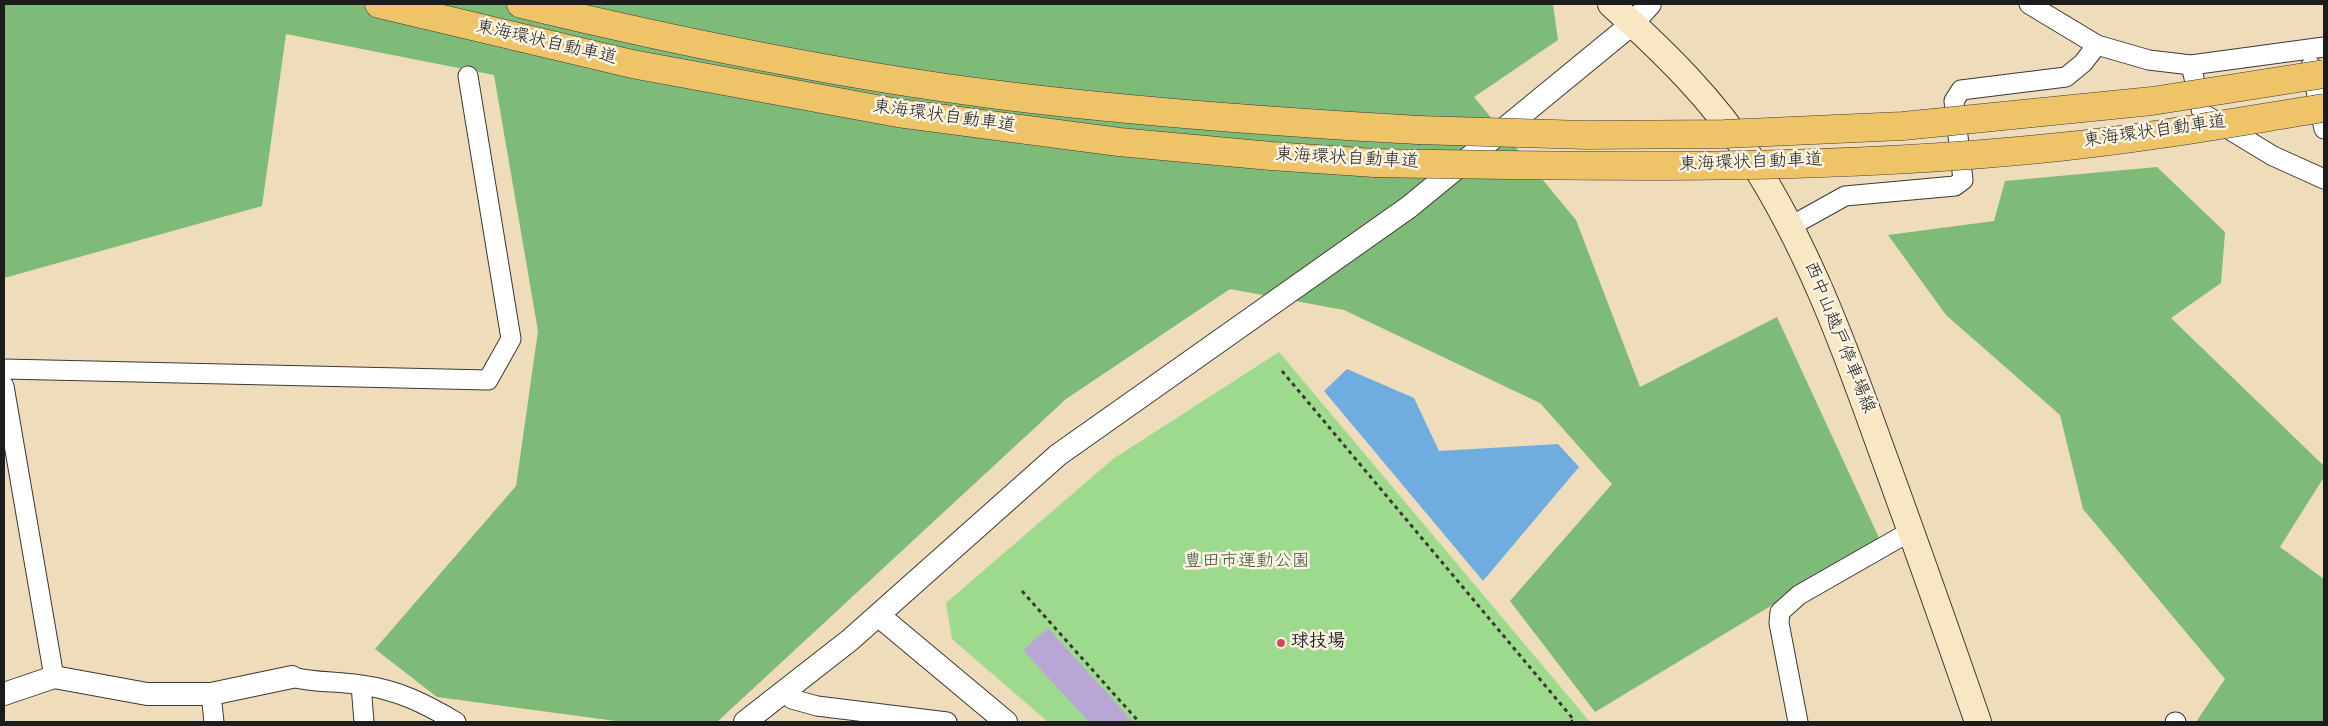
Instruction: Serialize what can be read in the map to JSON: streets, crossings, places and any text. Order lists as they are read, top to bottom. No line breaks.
{"streets":{"highway":["東海環状自動車道"],"main road":["西中山越戸停車場線"]},"parks":["豊田市運動公園"],"places":["球技場"]}
